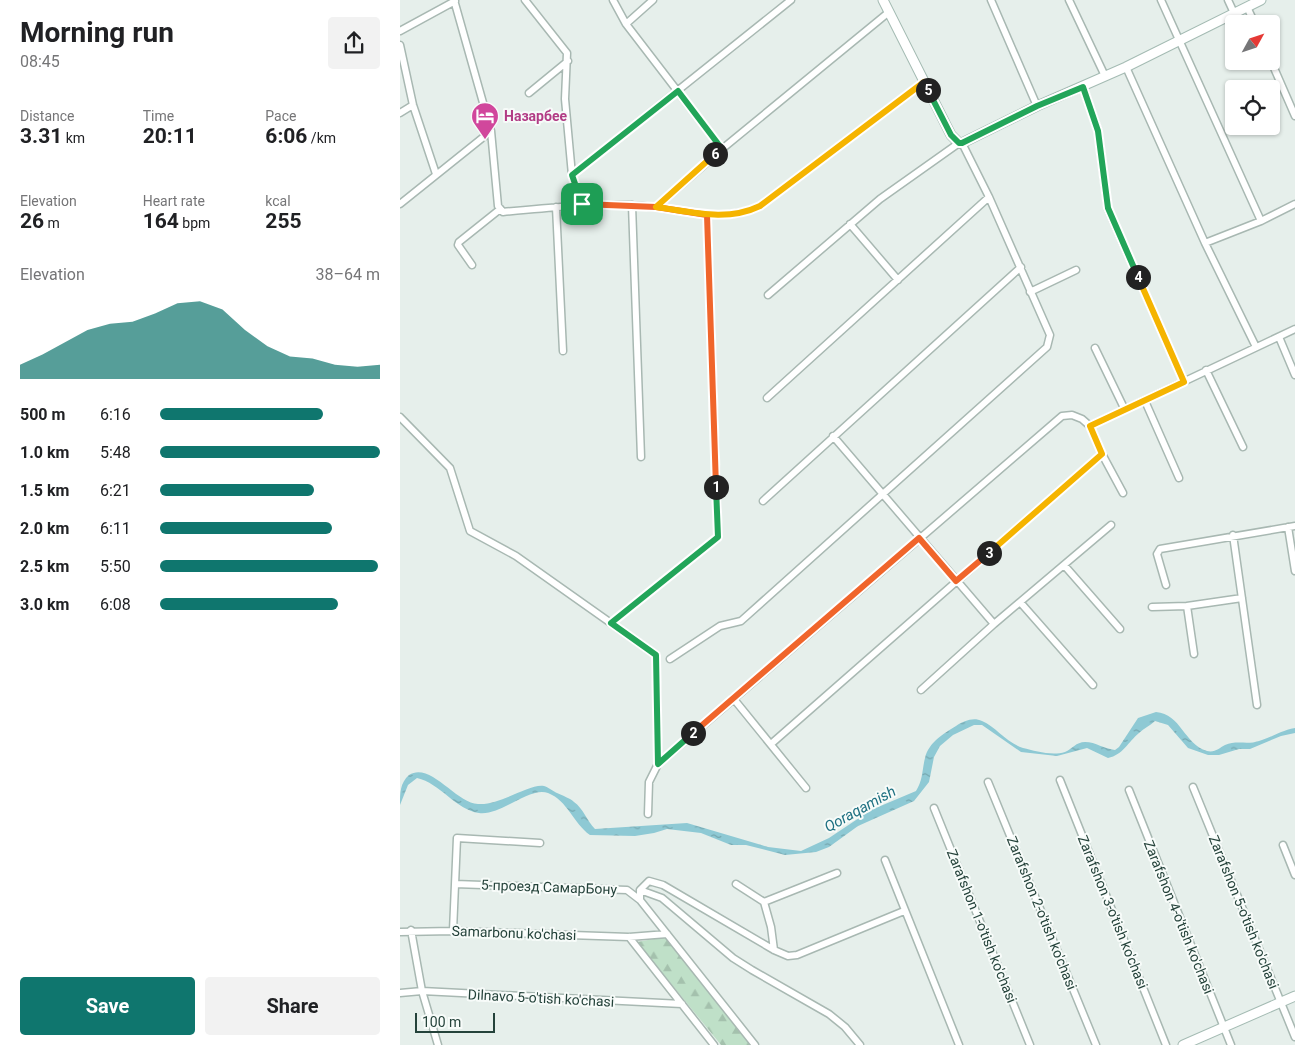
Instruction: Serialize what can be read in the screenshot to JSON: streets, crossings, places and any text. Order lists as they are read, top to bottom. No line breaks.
{"streets":{"street":["5-проезд СамарБону","Zarafshon 3-o'tish ko'chasi","Zarafshon 5-o'tish ko'chasi","Zarafshon 2-o'tish ko'chasi","Zarafshon 4-o'tish ko'chasi","Zarafshon 1-o'tish ko'chasi","Samarbonu ko'chasi","Dilnavo 5-o'tish ko'chasi"]},"water":["Qoraqamish"],"places":{"hotel":["Назарбее"]},"scale_bar":"100 m","north":"top right","page":{"heading":["Morning run","08:45"],"pins":["5","6","4","1","3","2"],"stats":[["Distance","3.31 km"],["Time","20:11"],["Pace","6:06 /km"],["Elevation","26 m"],["Heart rate","164 bpm"],["kcal","255"]],"chart":["Elevation","38–64 m"],"list":[{"name":"500 m","note":"6:16"},{"name":"1.0 km","note":"5:48"},{"name":"1.5 km","note":"6:21"},{"name":"2.0 km","note":"6:11"},{"name":"2.5 km","note":"5:50"},{"name":"3.0 km","note":"6:08"}],"buttons":["Save","Share"],"scale":"100 m"}}
